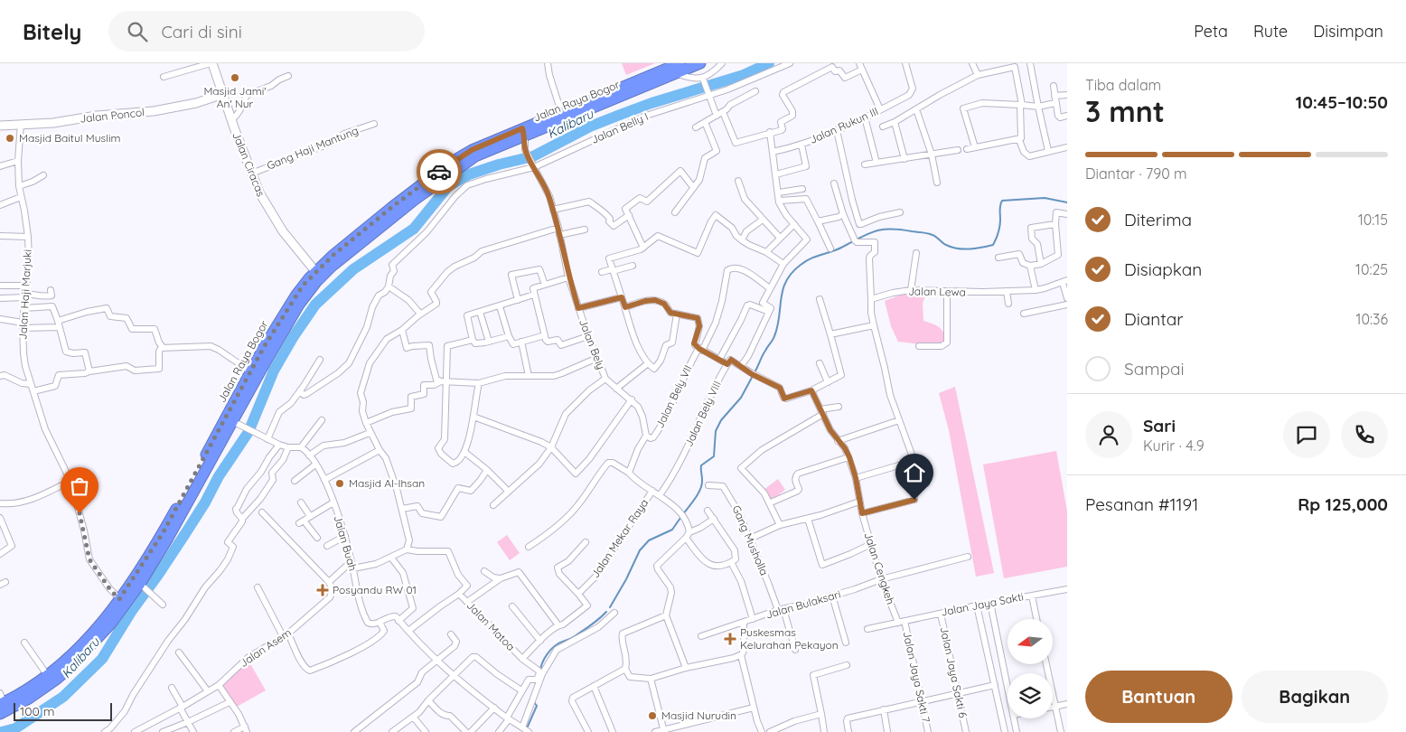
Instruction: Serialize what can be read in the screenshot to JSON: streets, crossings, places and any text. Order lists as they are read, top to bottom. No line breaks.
{"streets":{"highway":["Jalan Raya Bogor"],"street":["Jalan Poncol","Jalan Rukun III","Jalan Belly I","Gang Haji Mantung","Jalan Ciracas","Jalan Lewa","Jalan Haji Marjuki","Jalan Bely","Jalan Bely VII","Jalan Bely VIII","Jalan Mekar Raya","Gang Musholla","Jalan Buah","Jalan Cengkeh","Jalan Bulaksari","Jalan Jaya Sakti","Jalan Matoa","Jalan Asem","Jalan Jaya Sakti 6","Jalan Jaya Sakti 7"]},"crossings":[["Jalan Raya Bogor","Jalan Ciracas"],["Jalan Raya Bogor","Jalan Haji Marjuki"],["Jalan Raya Bogor","Jalan Bely"],["Jalan Poncol","Jalan Ciracas"],["Jalan Poncol","Jalan Haji Marjuki"],["Jalan Belly I","Jalan Bely"],["Gang Haji Mantung","Jalan Ciracas"],["Jalan Bely","Jalan Bely VII"],["Gang Musholla","Jalan Bulaksari"],["Jalan Cengkeh","Jalan Bulaksari"],["Jalan Cengkeh","Jalan Jaya Sakti"],["Jalan Jaya Sakti","Jalan Jaya Sakti 6"],["Jalan Jaya Sakti","Jalan Jaya Sakti 7"]],"water":["Kalibaru"],"places":{"other":["Masjid Jami' An' Nur","Masjid Baitul Muslim","Masjid Al-Ihsan","Masjid Nurudin"],"health":["Posyandu RW 01","Puskesmas Kelurahan Pekayon"]},"scale_bar":"100 m","north":"left","page":{"header":"Bitely","search":"Cari di sini","nav":["Peta","Rute","Disimpan"],"heading":["3 mnt","Tiba dalam","10:45–10:50"],"panel":["Sari","Kurir · 4.9","Pesanan #1191","Rp 125,000"],"bar":"Diantar · 790 m","list":[["Diterima","10:15"],["Disiapkan","10:25"],["Diantar","10:36"],"Sampai"],"buttons":["Bantuan","Bagikan"],"scale":"100 m"}}
